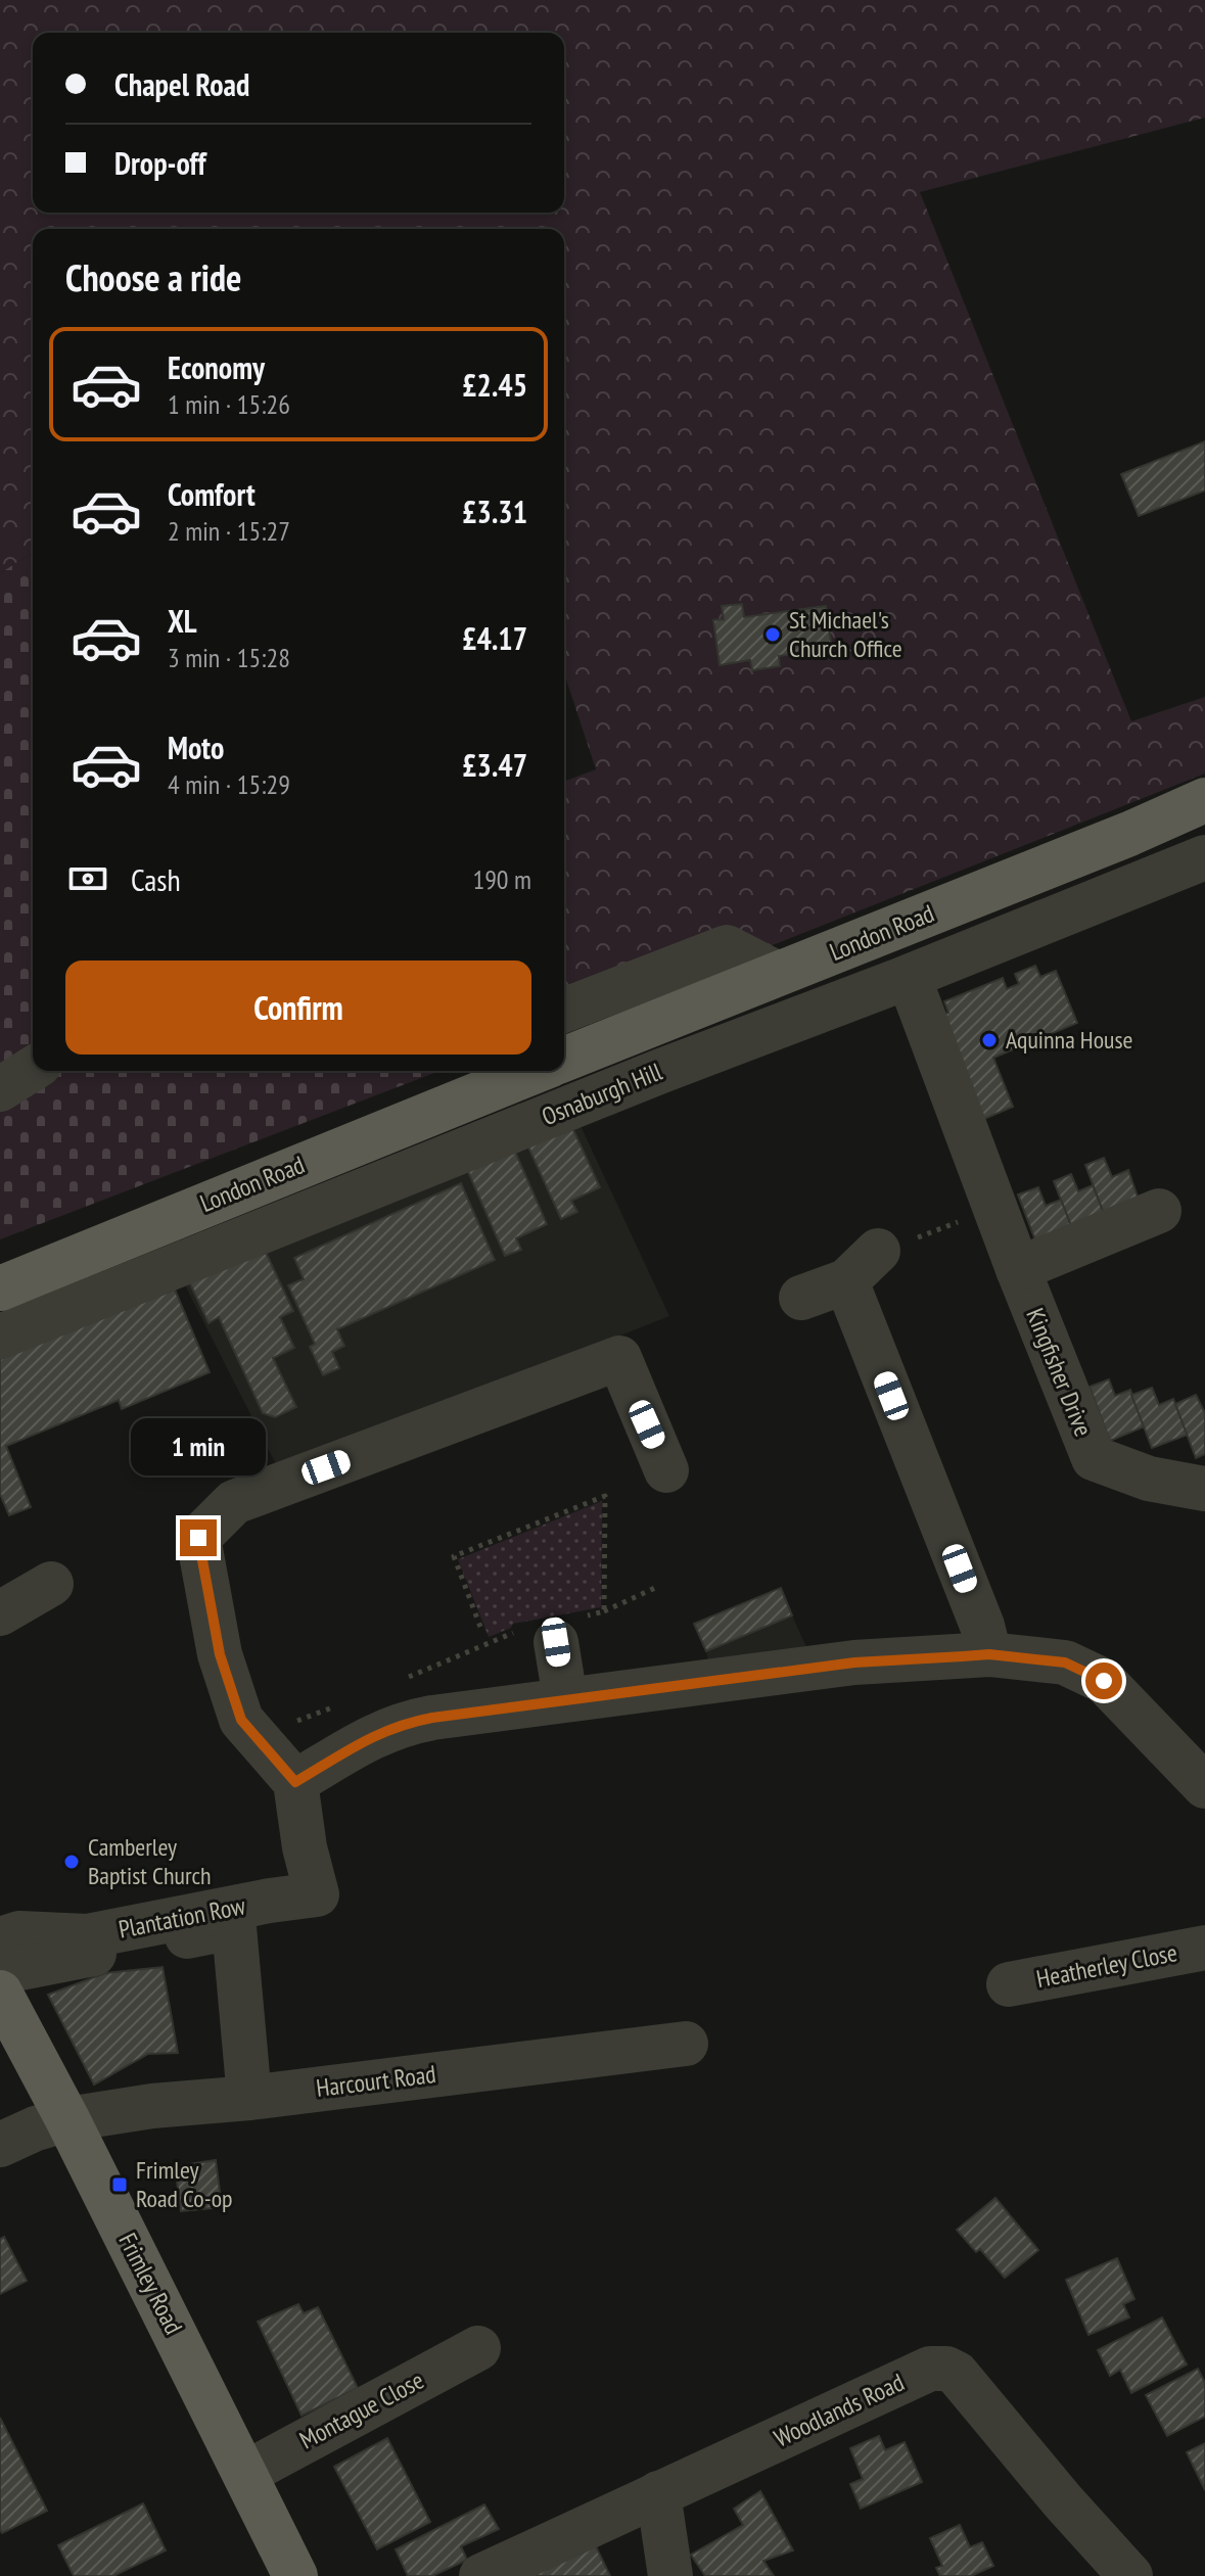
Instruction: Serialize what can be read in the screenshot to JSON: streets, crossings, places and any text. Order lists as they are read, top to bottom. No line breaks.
{"streets":{"main road":["London Road","Frimley Road"],"street":["Osnaburgh Hill","Kingfisher Drive","Plantation Row","Heatherley Close","Harcourt Road","Montague Close","Woodlands Road"]},"crossings":[["Osnaburgh Hill","Kingfisher Drive"],["Harcourt Road","Frimley Road"],["Frimley Road","Montague Close"]],"places":{"other":["St Michael's Church Office","Aquinna House","Camberley Baptist Church"],"transit":["Frimley Road Co-op"]},"page":{"banner":["Chapel Road","Drop-off"],"heading":"Choose a ride","list":[{"name":"Economy","note":"1 min · 15:26","value":"£2.45"},{"name":"Comfort","note":"2 min · 15:27","value":"£3.31"},{"name":"XL","note":"3 min · 15:28","value":"£4.17"},{"name":"Moto","note":"4 min · 15:29","value":"£3.47"}],"pay":["Cash","190 m"],"buttons":"Confirm","bubble":"1 min"}}
